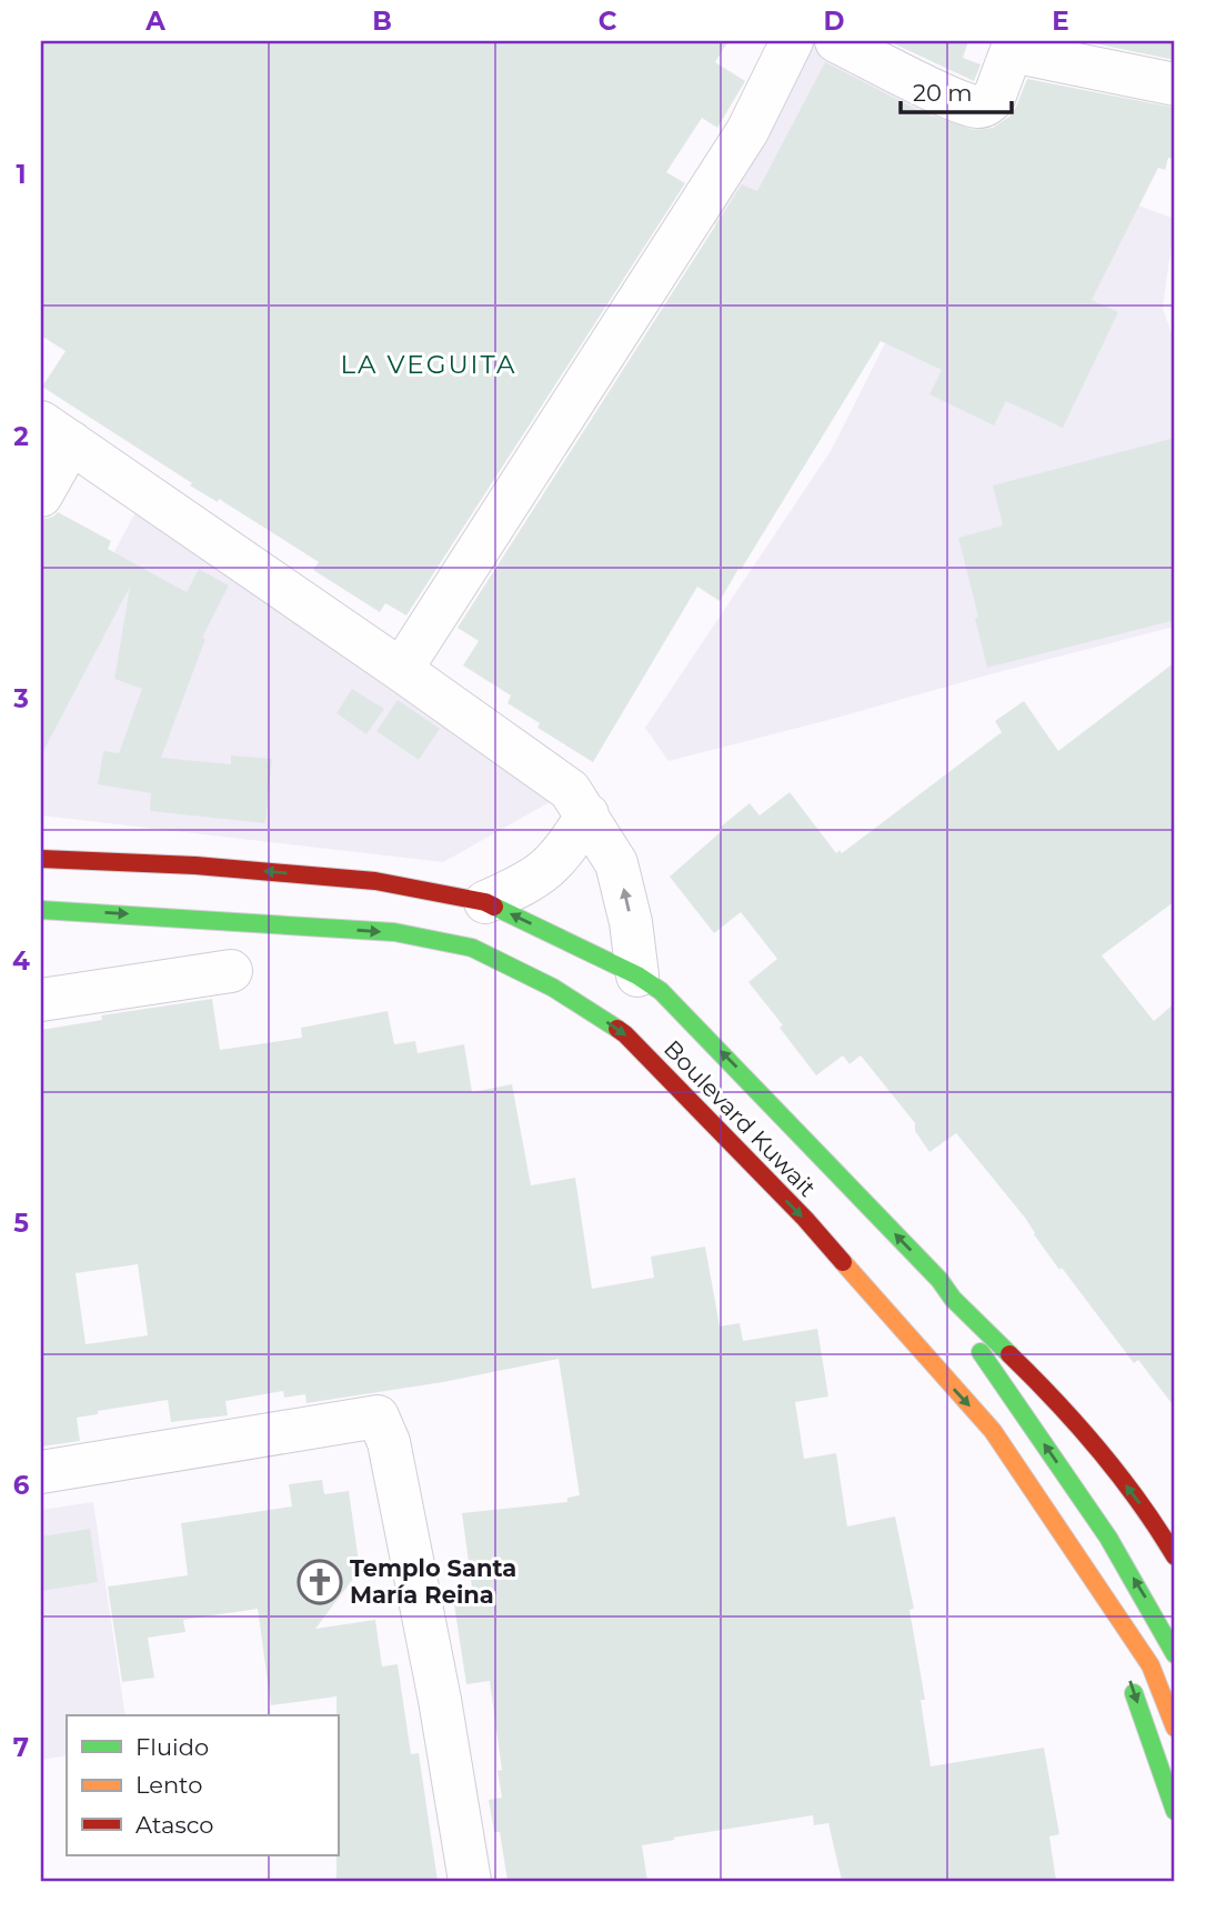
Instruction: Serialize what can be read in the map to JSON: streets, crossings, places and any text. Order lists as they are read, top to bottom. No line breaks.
{"streets":{"main road":["Boulevard Kuwait"]},"districts":["LA VEGUITA"],"places":{"church":["Templo Santa María Reina"]},"legend":["Fluido","Lento","Atasco"],"scale_bar":"20 m","grid":{"columns":["A","B","C","D","E"],"rows":["1","2","3","4","5","6","7"]}}
